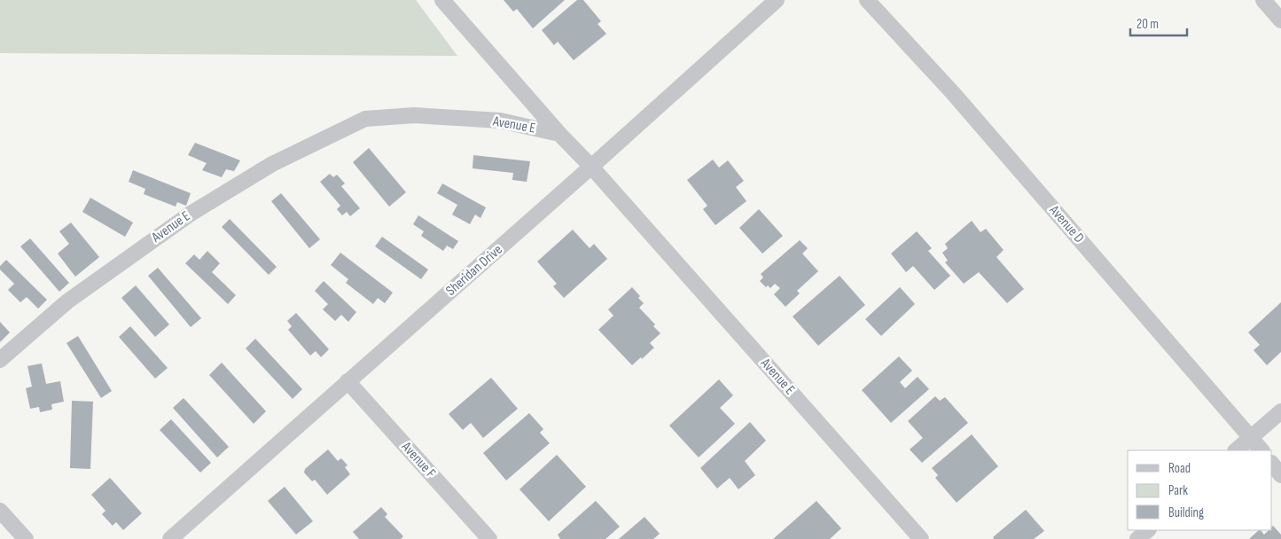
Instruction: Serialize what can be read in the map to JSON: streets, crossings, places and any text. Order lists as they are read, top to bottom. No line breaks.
{"streets":{"street":["Avenue E","Avenue D","Sheridan Drive","Avenue F"]},"crossings":[["Avenue E","Sheridan Drive"],["Sheridan Drive","Avenue F"]],"legend":["Road","Park","Building"],"scale_bar":"20 m"}
